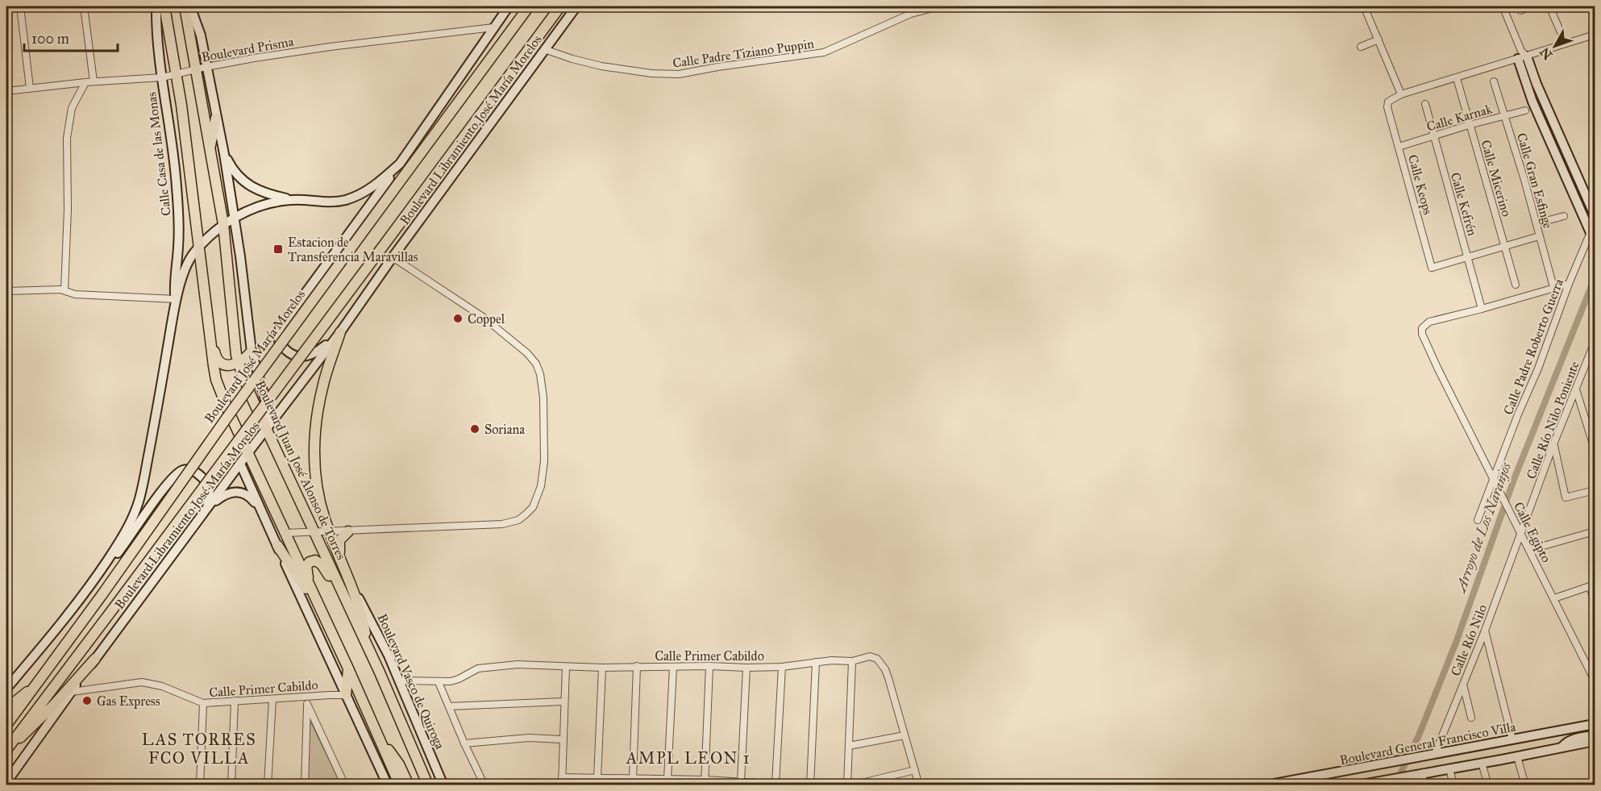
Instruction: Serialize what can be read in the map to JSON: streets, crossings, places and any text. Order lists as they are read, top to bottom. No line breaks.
{"streets":{"main road":["Boulevard José María Morelos","Boulevard Juan José Alonso de Torres"],"street":["Boulevard Prisma","Calle Padre Tiziano Puppin","Calle Karnak","Boulevard Libramiento José María Morelos","Calle Casa de las Monas","Calle Micerino","Calle Gran Esfinge","Calle Keops","Calle Kefrén","Calle Padre Roberto Guerra","Calle Río Nilo Poniente","Calle Egipto","Calle Río Nilo","Calle Primer Cabildo","Boulevard Vasco de Quiroga","Boulevard General Francisco Villa"]},"crossings":[["Boulevard Prisma","Calle Casa de las Monas"],["Boulevard Prisma","Boulevard Juan José Alonso de Torres"],["Calle Padre Tiziano Puppin","Boulevard Libramiento José María Morelos"],["Calle Karnak","Calle Micerino"],["Calle Karnak","Calle Gran Esfinge"],["Calle Karnak","Calle Keops"],["Calle Karnak","Calle Kefrén"],["Boulevard Libramiento José María Morelos","Boulevard Juan José Alonso de Torres"],["Boulevard Libramiento José María Morelos","Calle Primer Cabildo"],["Calle Keops","Calle Kefrén"],["Calle Kefrén","Calle Egipto"],["Calle Padre Roberto Guerra","Calle Egipto"],["Calle Río Nilo Poniente","Calle Egipto"],["Calle Río Nilo Poniente","Calle Río Nilo"],["Calle Egipto","Calle Río Nilo"],["Calle Río Nilo","Boulevard General Francisco Villa"],["Calle Primer Cabildo","Boulevard Vasco de Quiroga"]],"districts":["LAS TORRES FCO VILLA","AMPL LEON 1"],"water":["Arroyo de Los Naranjos"],"places":{"transit":["Estacion de Transferencia Maravillas"],"other":["Coppel","Soriana","Gas Express"]},"scale_bar":"100 m","north":"bottom left"}
